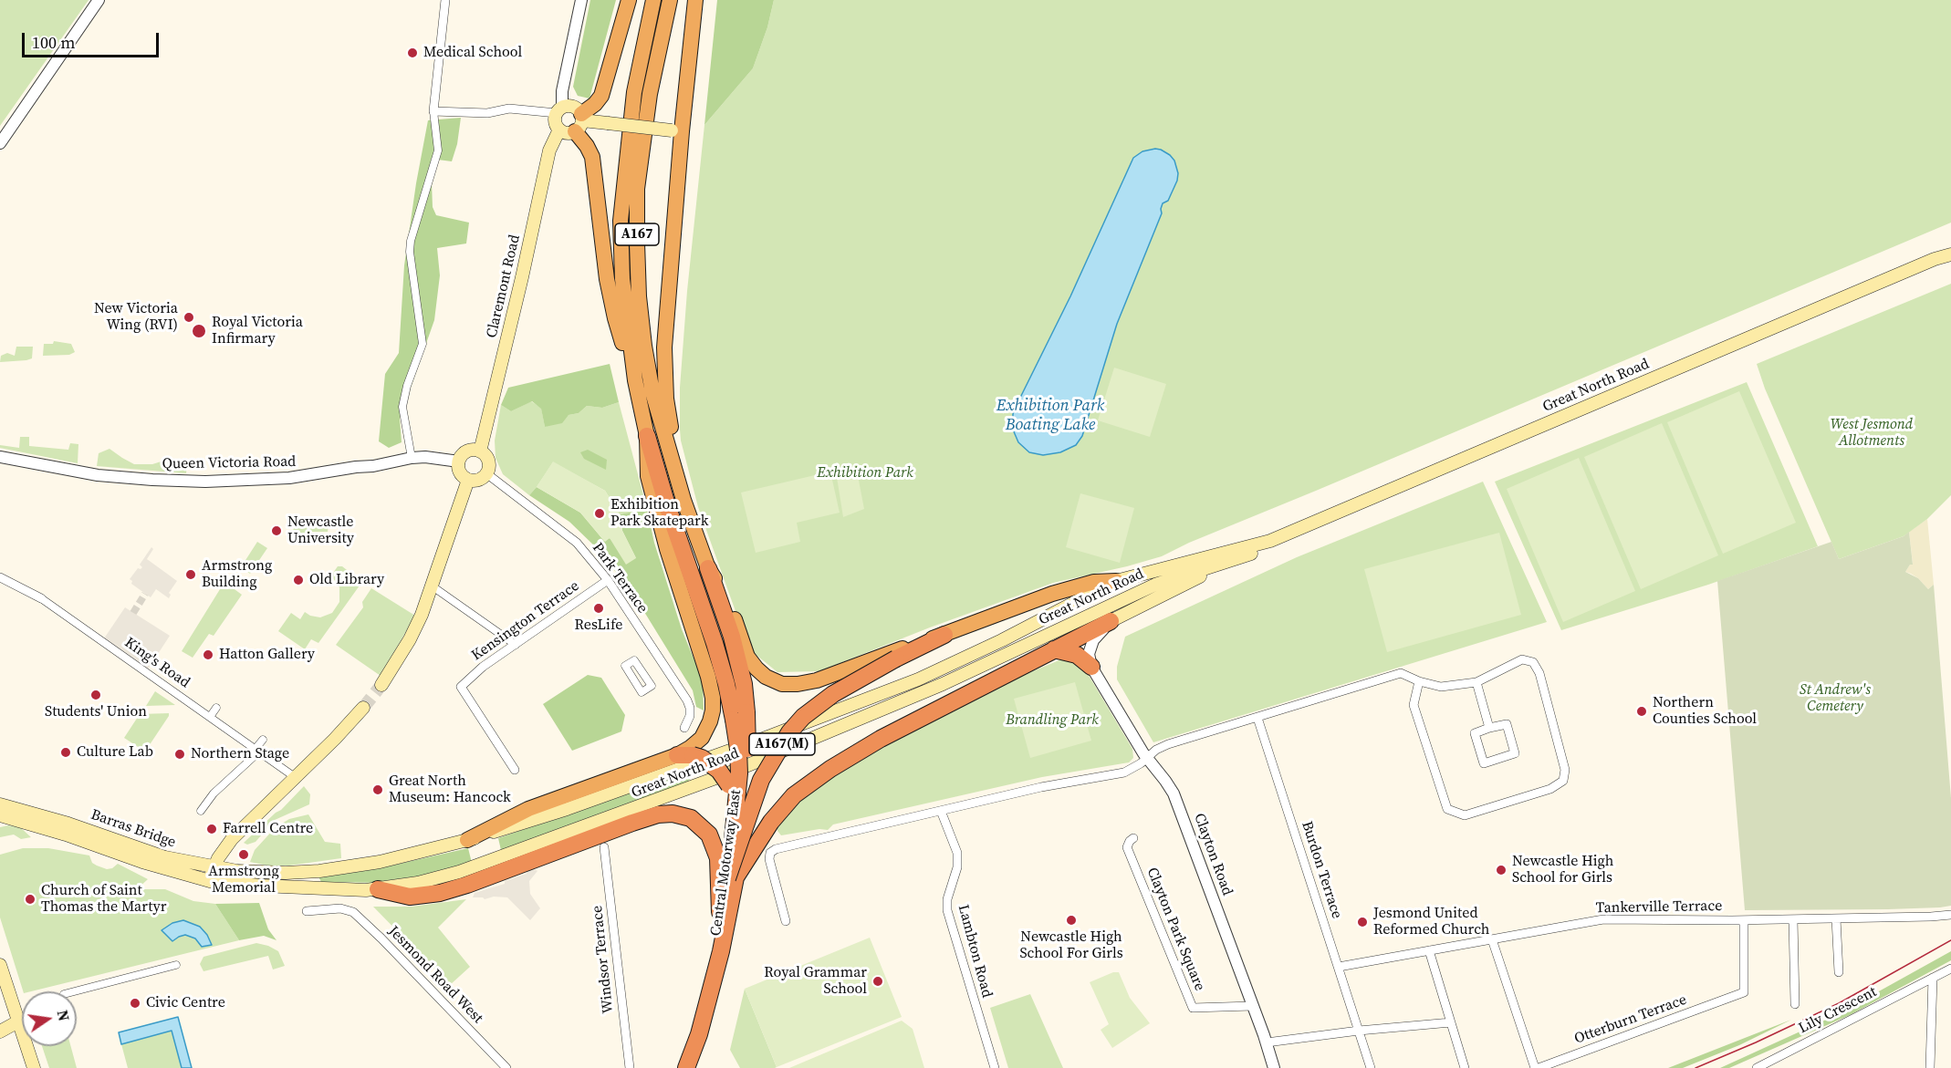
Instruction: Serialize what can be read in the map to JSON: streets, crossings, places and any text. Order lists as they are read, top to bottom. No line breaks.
{"streets":{"highway":["A167","A167(M)","Central Motorway East"],"main road":["Claremont Road","Great North Road","Barras Bridge"],"street":["Queen Victoria Road","Park Terrace","Kensington Terrace","King's Road","Clayton Road","Burdon Terrace","Tankerville Terrace","Clayton Park Square","Lambton Road","Windsor Terrace","Jesmond Road West","Lily Crescent","Otterburn Terrace"]},"crossings":[["A167","Central Motorway East"],["Claremont Road","Queen Victoria Road"],["Claremont Road","Park Terrace"],["Great North Road","A167(M)"],["Great North Road","Barras Bridge"],["Queen Victoria Road","Park Terrace"],["Park Terrace","Kensington Terrace"],["A167(M)","Central Motorway East"],["Clayton Road","Clayton Park Square"],["Burdon Terrace","Tankerville Terrace"],["Tankerville Terrace","Otterburn Terrace"]],"water":["Exhibition Park Boating Lake"],"parks":["West Jesmond Allotments","Exhibition Park","St Andrew's Cemetery","Brandling Park"],"places":["Medical School","New Victoria Wing (RVI)","Royal Victoria Infirmary","Exhibition Park Skatepark","Newcastle University","Armstrong Building","Old Library","ResLife","Hatton Gallery","Students' Union","Northern Counties School","Culture Lab","Northern Stage","Great North Museum: Hancock","Farrell Centre","Armstrong Memorial","Newcastle High School for Girls","Church of Saint Thomas the Martyr","Newcastle High School For Girls","Jesmond United Reformed Church","Royal Grammar School","Civic Centre"],"scale_bar":"100 m","north":"right"}
